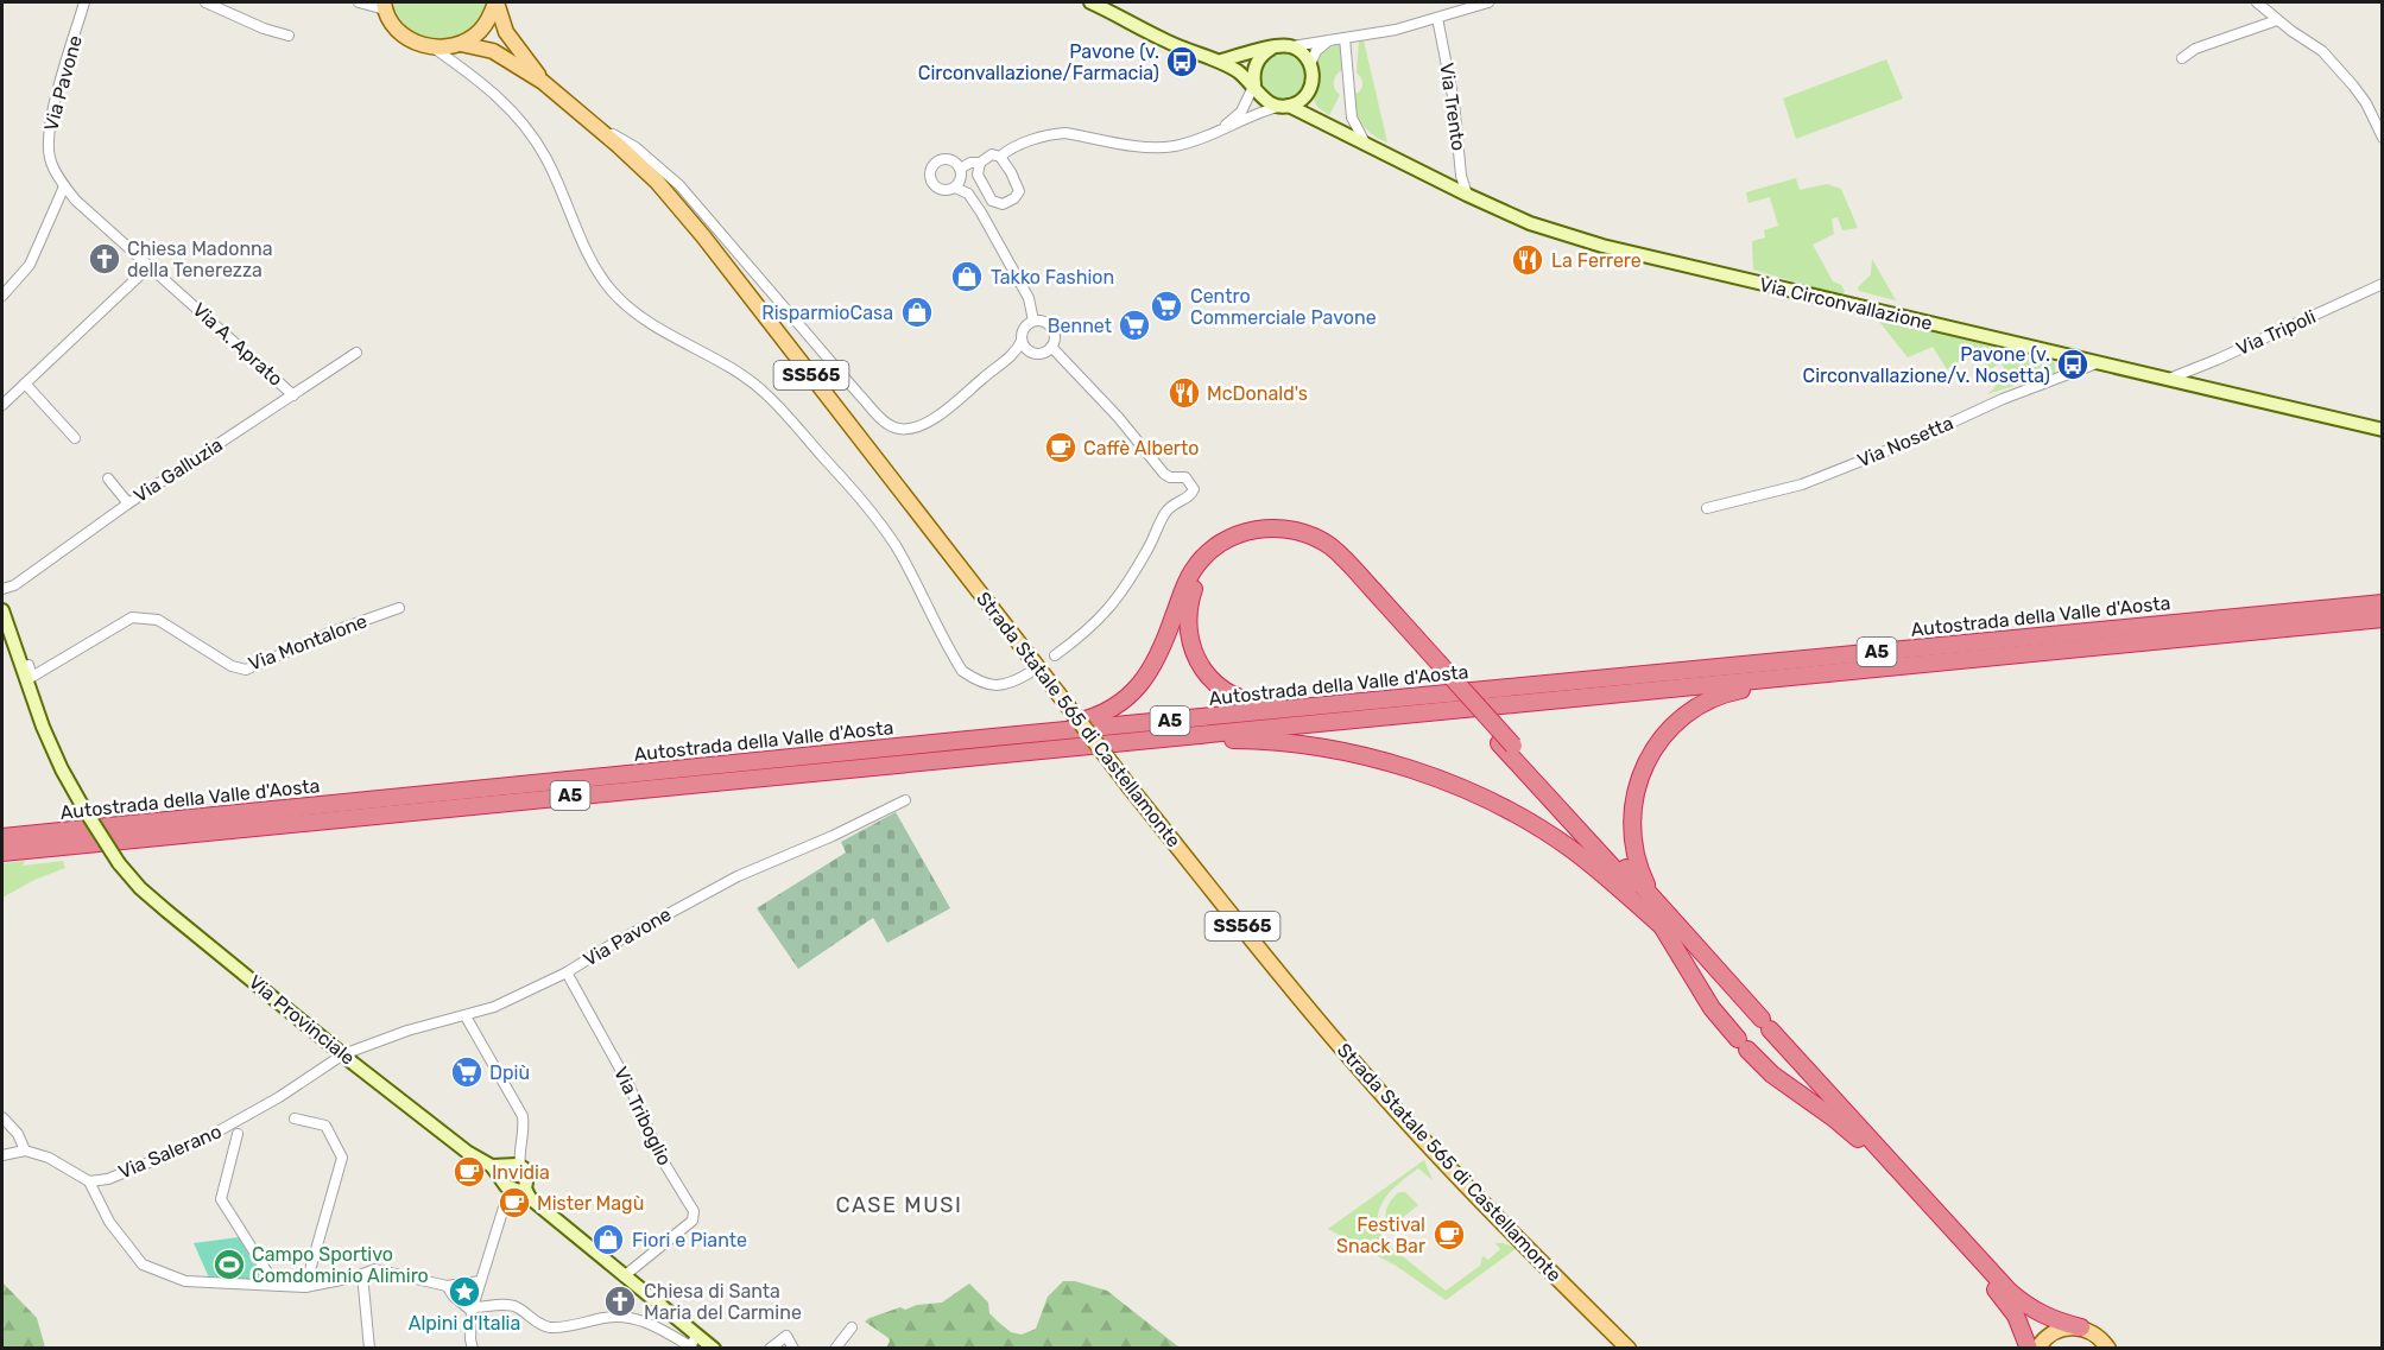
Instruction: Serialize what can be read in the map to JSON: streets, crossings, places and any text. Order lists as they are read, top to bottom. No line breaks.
{"streets":{"highway":["Autostrada della Valle d'Aosta","A5"],"main road":["Via Circonvallazione","SS565","Strada Statale 565 di Castellamonte","Via Provinciale"],"street":["Via Pavone","Via Trento","Via Tripoli","Via A. Aprato","Via Nosetta","Via Galluzia","Via Montalone","Via Triboglio","Via Salerano"]},"crossings":[["Via Pavone","Via A. Aprato"],["Via Pavone","Via Provinciale"],["Via Pavone","Via Triboglio"],["Via Pavone","Via Salerano"],["Via Trento","Via Circonvallazione"],["Via Circonvallazione","Via Tripoli"],["Via Circonvallazione","Via Nosetta"],["Via A. Aprato","Via Galluzia"],["SS565","Strada Statale 565 di Castellamonte"],["Via Montalone","Via Provinciale"],["Via Provinciale","Via Triboglio"],["Via Provinciale","Via Salerano"]],"districts":["CASE MUSI"],"places":{"bus stop":["Pavone (v. Circonvallazione/Farmacia)","Pavone (v. Circonvallazione/v. Nosetta)"],"church":["Chiesa Madonna della Tenerezza","Chiesa di Santa Maria del Carmine"],"restaurant":["La Ferrere","McDonald's"],"shop":["Takko Fashion","RisparmioCasa","Fiori e Piante"],"supermarket":["Centro Commerciale Pavone","Bennet","Dpiù"],"cafe":["Caffè Alberto","Invidia","Mister Magù","Festival Snack Bar"],"sports":["Campo Sportivo Comdominio Alimiro"],"place":["Alpini d'Italia"]}}
